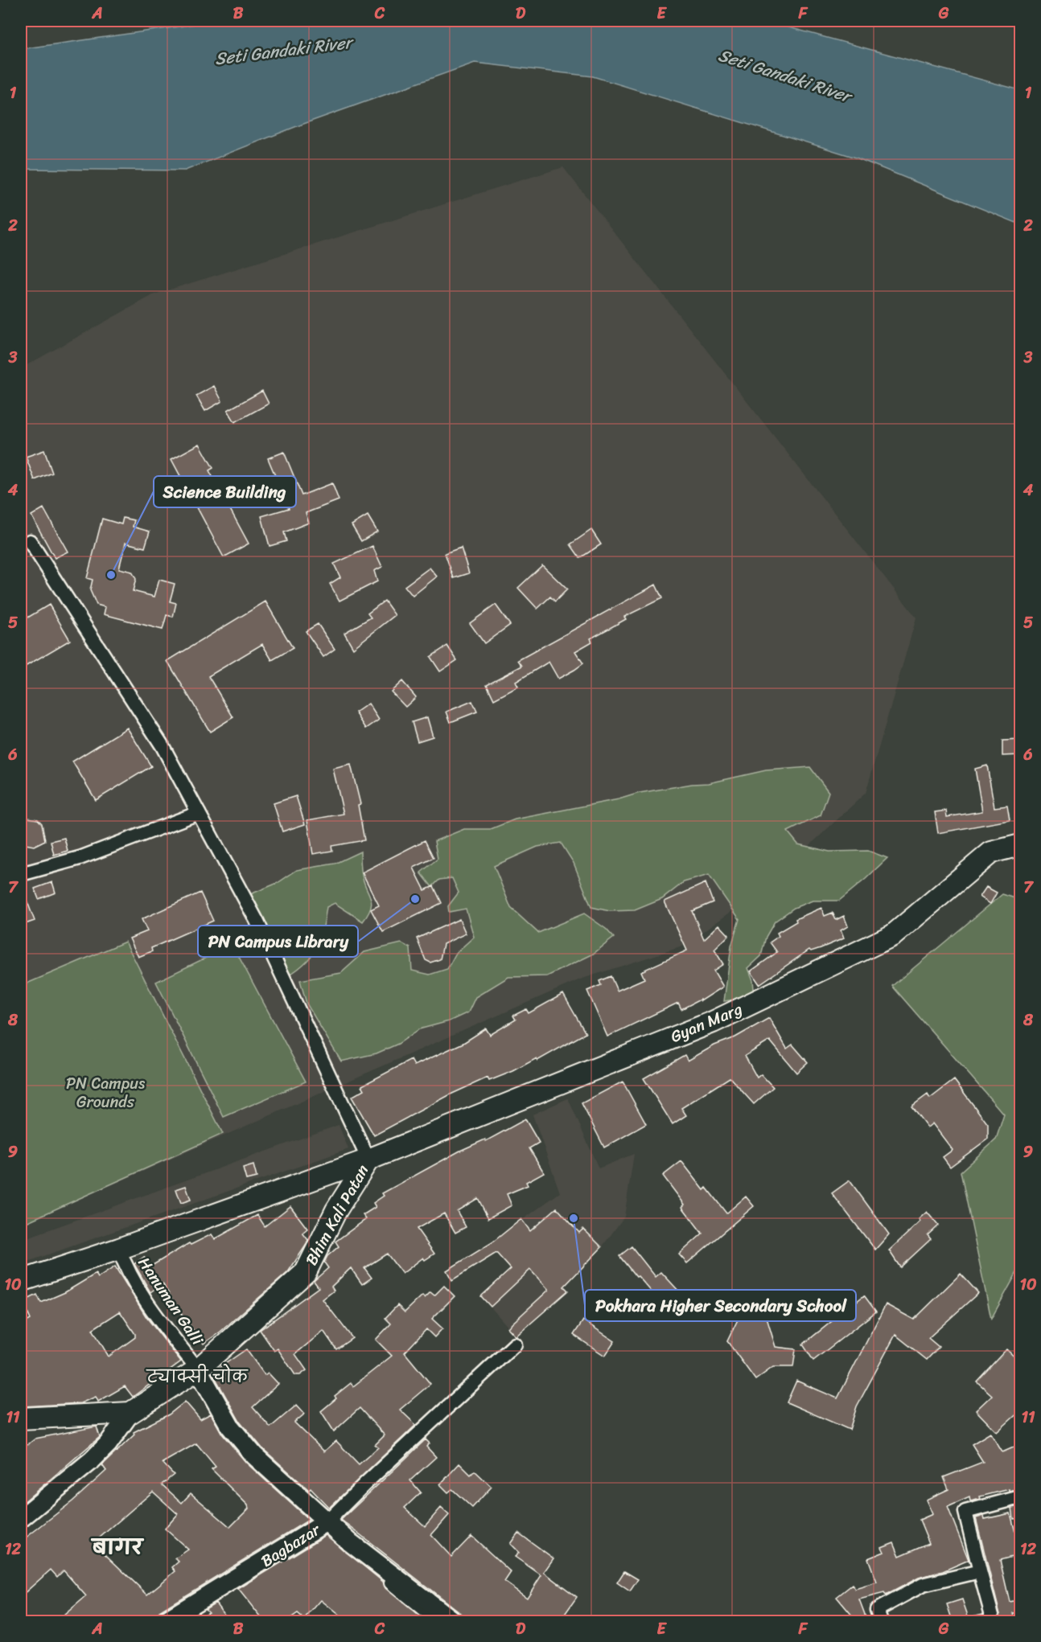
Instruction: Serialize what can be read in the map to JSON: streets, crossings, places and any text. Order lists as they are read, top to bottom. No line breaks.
{"streets":{"main road":["Gyan Marg","Bhim Kali Patan","Bagbazar"],"street":["Hanuman Galli"]},"crossings":[["Gyan Marg","Bhim Kali Patan"],["Bhim Kali Patan","Hanuman Galli"]],"districts":["ट्याक्सी चोक","बागर"],"water":["Seti Gandaki River"],"parks":["PN Campus Grounds"],"places":["Science Building","PN Campus Library","Pokhara Higher Secondary School"],"grid":{"columns":["A","B","C","D","E","F","G"],"rows":["1","2","3","4","5","6","7","8","9","10","11","12"]}}
